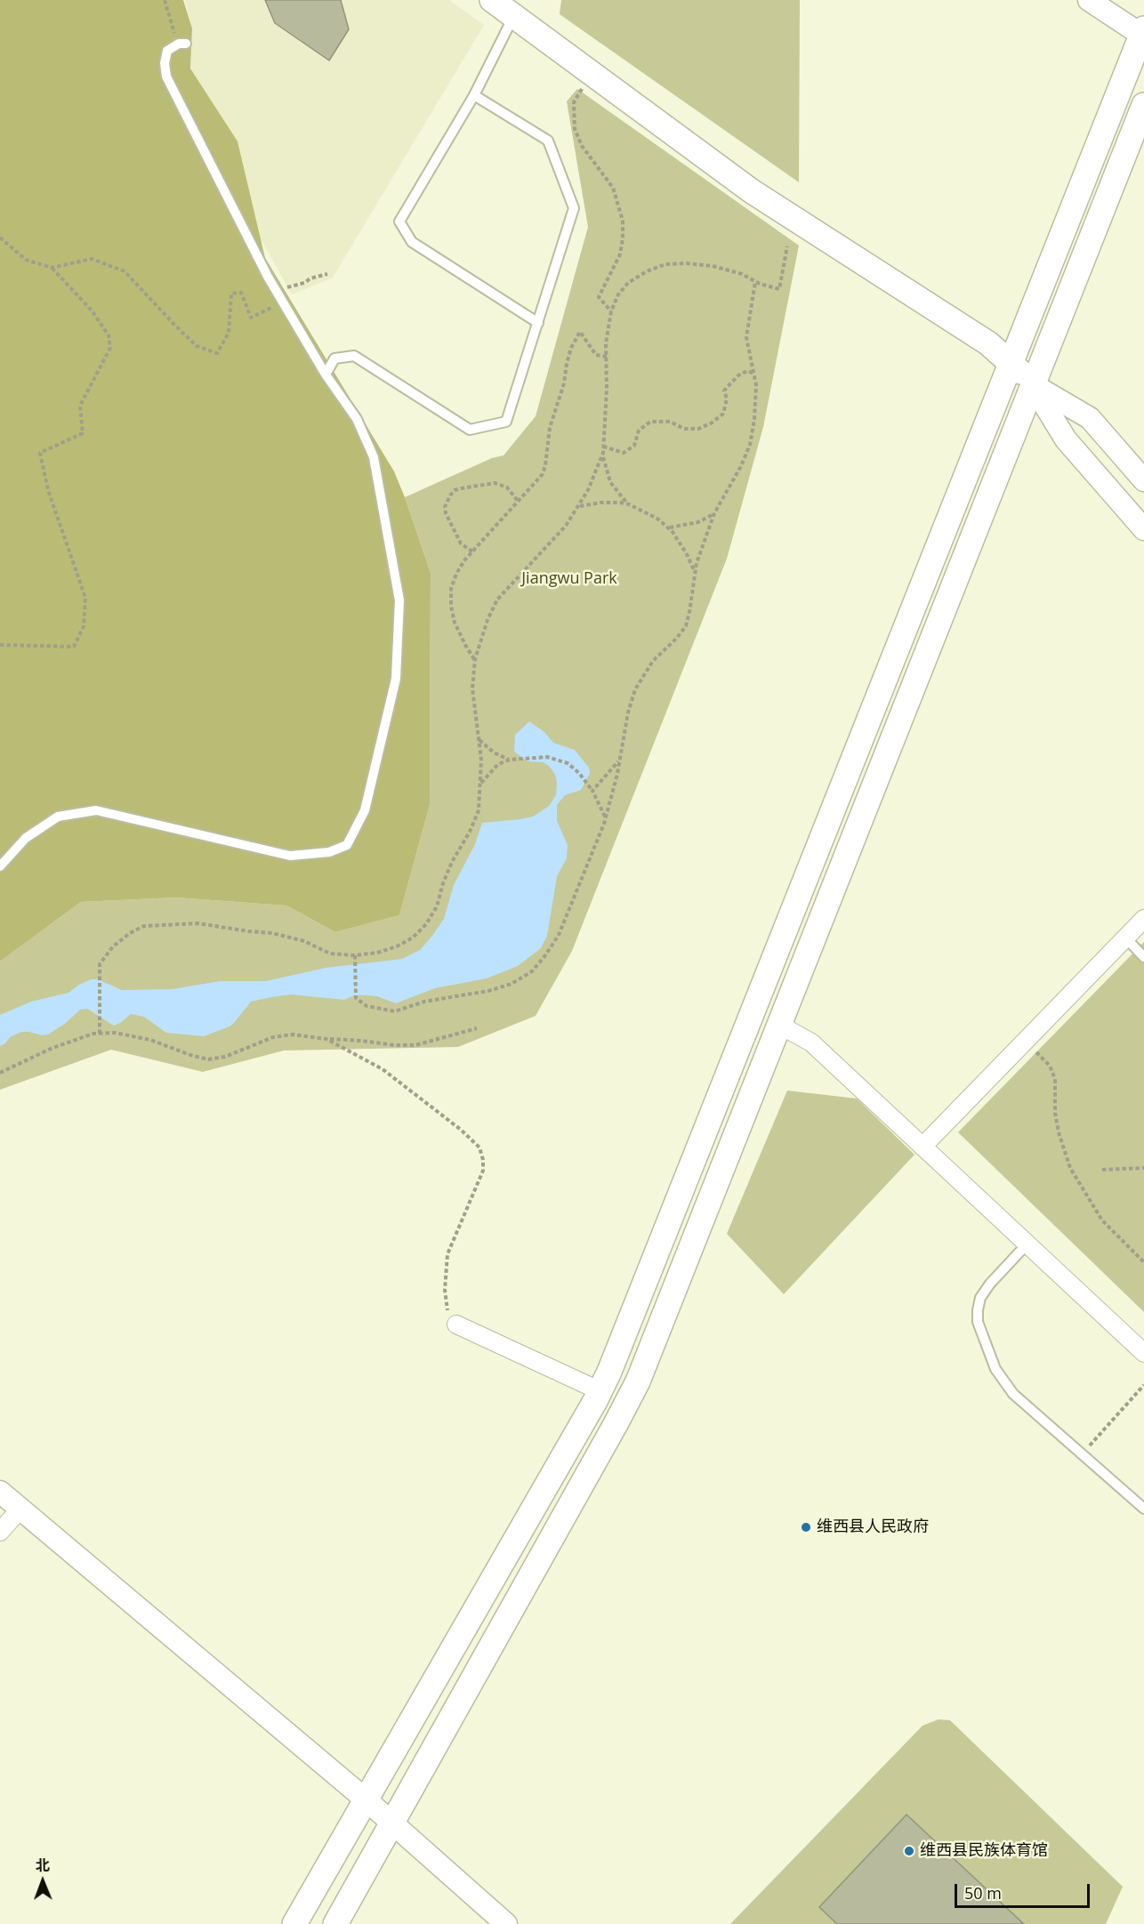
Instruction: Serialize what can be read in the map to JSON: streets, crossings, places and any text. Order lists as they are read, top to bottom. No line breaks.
{"parks":["Jiangwu Park"],"places":["维西县人民政府","维西县民族体育馆"],"scale_bar":"50 m","north":"top"}
